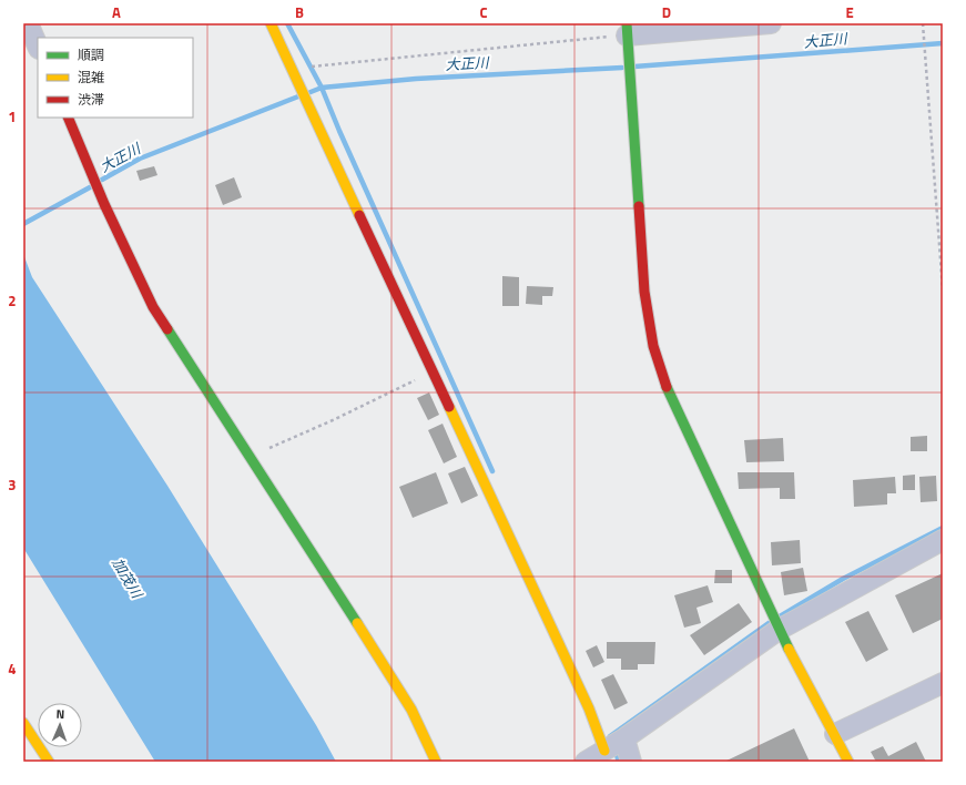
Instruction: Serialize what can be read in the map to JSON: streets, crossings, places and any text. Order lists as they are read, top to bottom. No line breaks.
{"water":["大正川","加茂川"],"legend":["順調","混雑","渋滞"],"north":"top","grid":{"columns":["A","B","C","D","E"],"rows":["1","2","3","4"]}}
